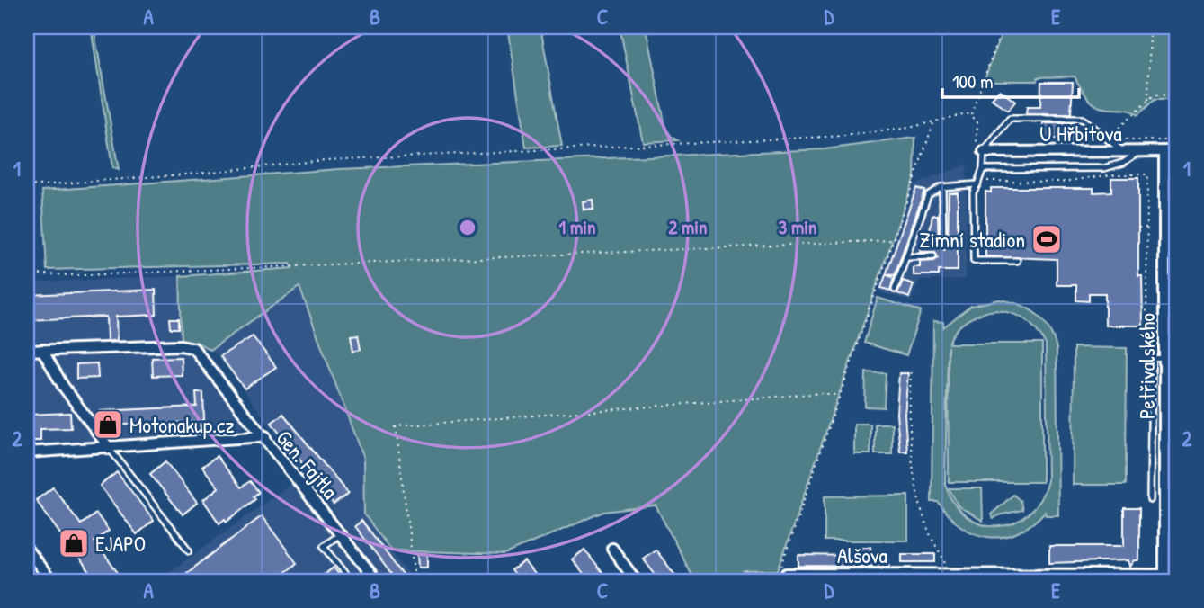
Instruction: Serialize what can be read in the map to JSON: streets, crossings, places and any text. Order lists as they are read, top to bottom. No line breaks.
{"streets":{"street":["U Hřbitova","Petřivalského","Gen. Fajtla","Alšova"]},"crossings":[["U Hřbitova","Petřivalského"],["Petřivalského","Alšova"]],"places":{"sports":["Zimní stadion"],"shop":["Motonakup.cz","EJAPO"]},"scale_bar":"100 m","grid":{"columns":["A","B","C","D","E"],"rows":["1","2"]},"rings":["1 min","2 min","3 min"]}
